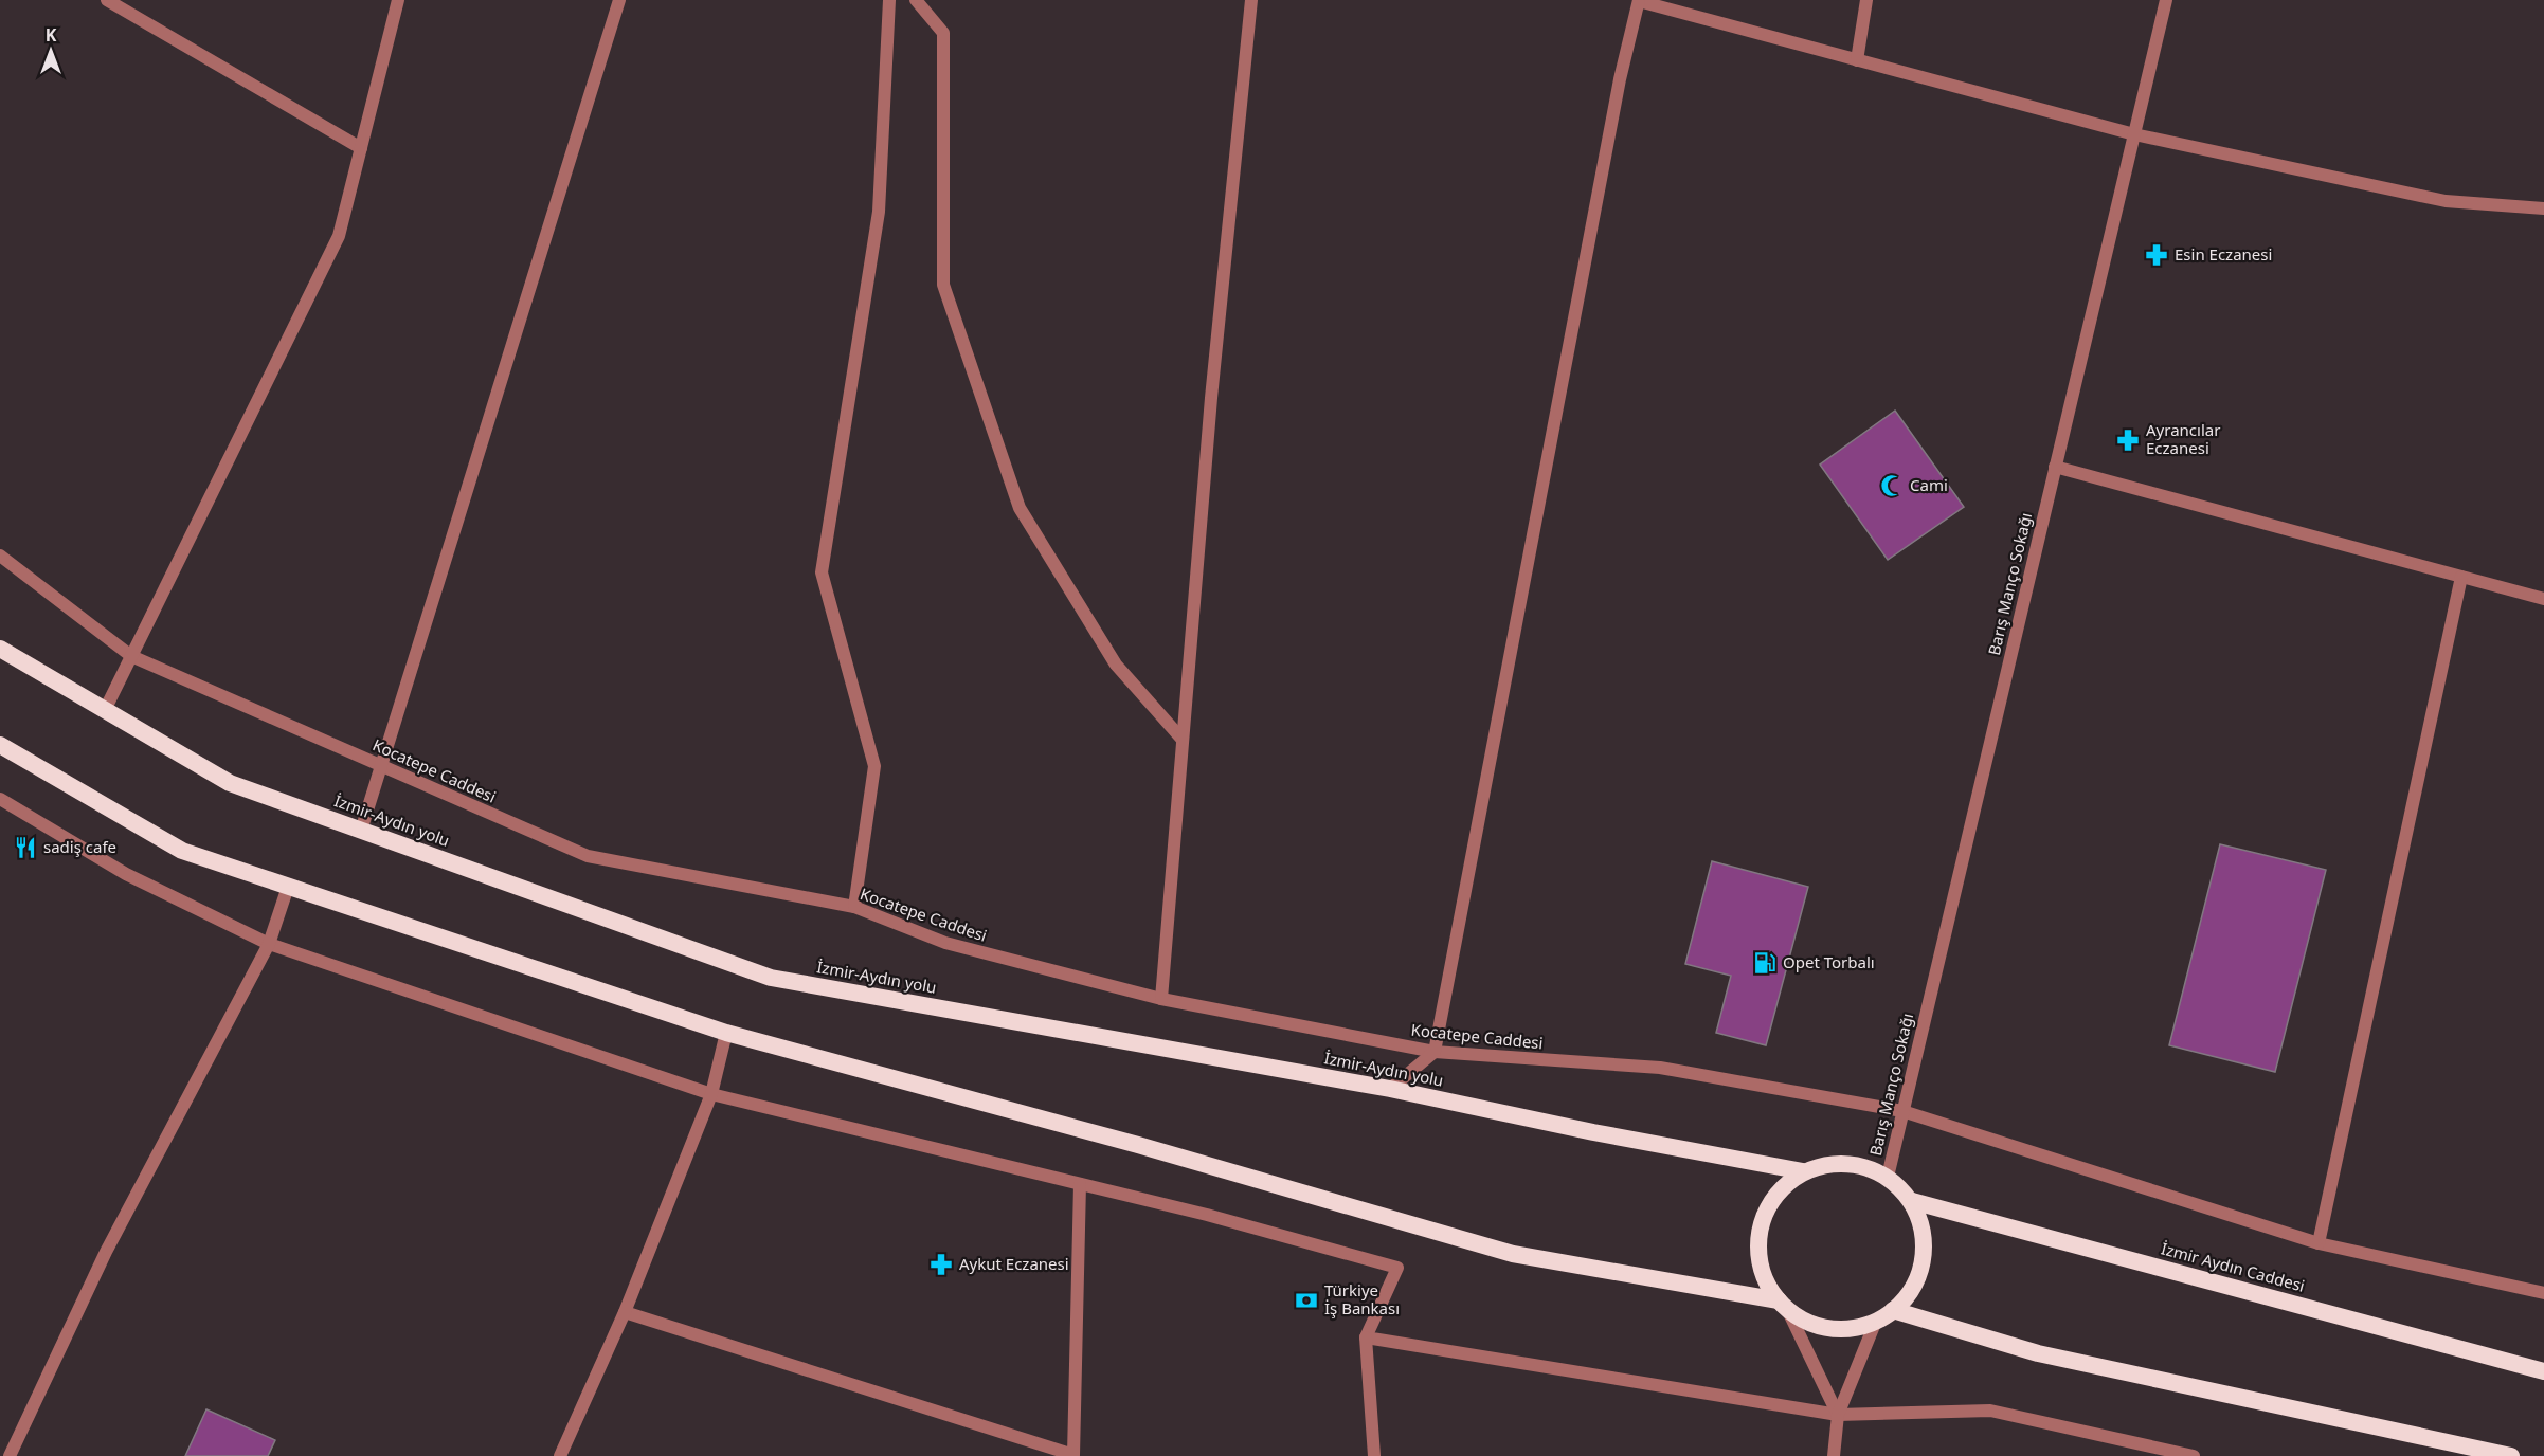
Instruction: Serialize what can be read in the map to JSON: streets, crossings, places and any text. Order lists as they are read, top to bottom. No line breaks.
{"streets":{"highway":["İzmir-Aydın yolu","İzmir Aydın Caddesi"],"street":["Barış Manço Sokağı","Kocatepe Caddesi"]},"crossings":[["Barış Manço Sokağı","Kocatepe Caddesi"],["Barış Manço Sokağı","İzmir-Aydın yolu"],["Barış Manço Sokağı","İzmir Aydın Caddesi"],["İzmir-Aydın yolu","İzmir Aydın Caddesi"]],"places":{"pharmacy":["Esin Eczanesi","Ayrancılar Eczanesi","Aykut Eczanesi"],"mosque":["Cami"],"restaurant":["sadiş cafe"],"fuel station":["Opet Torbalı"],"bank":["Türkiye İş Bankası"]},"north":"top"}
